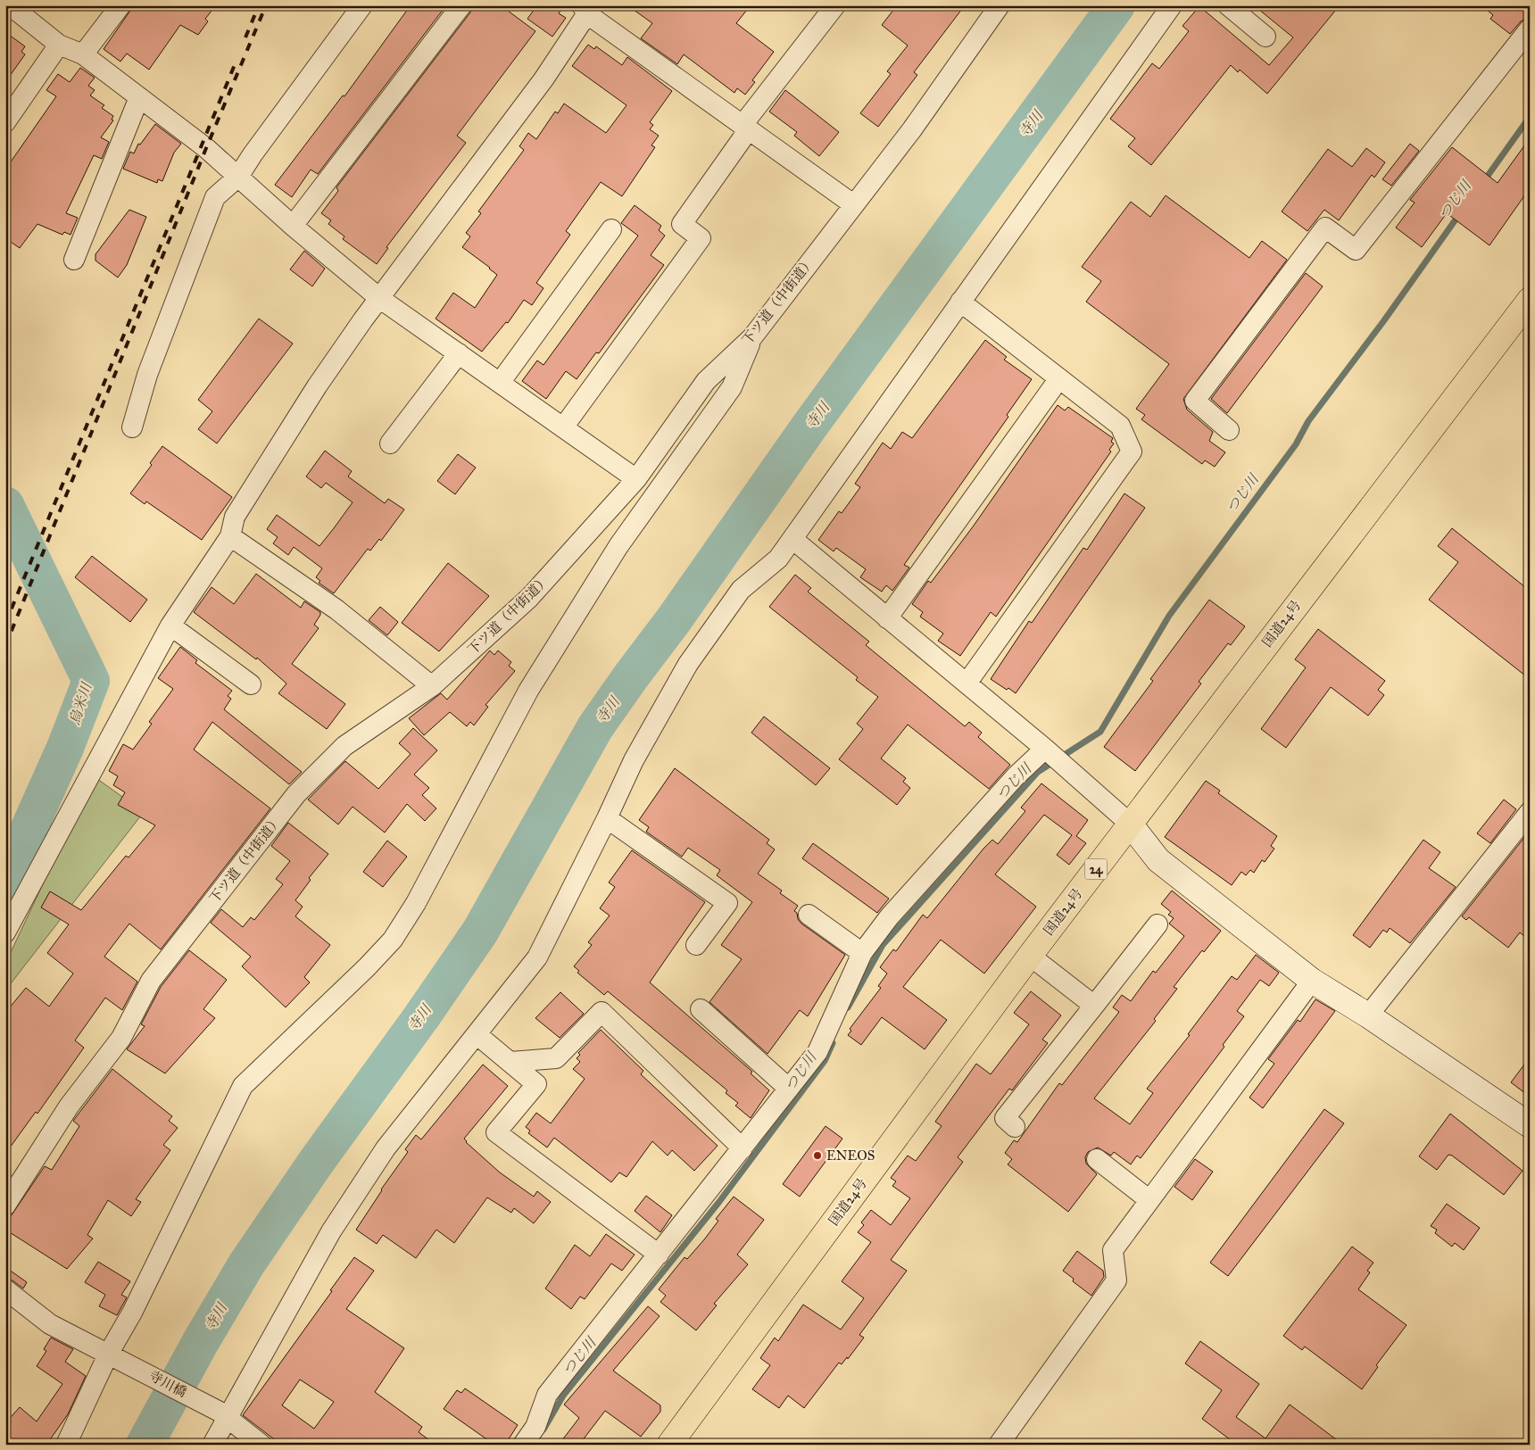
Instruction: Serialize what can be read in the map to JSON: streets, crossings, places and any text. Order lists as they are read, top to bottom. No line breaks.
{"streets":{"highway":["国道24号","24"],"street":["下ツ道（中街道）","寺川橋"]},"water":["寺川","つじ川","烏米川"],"places":["ENEOS"]}
